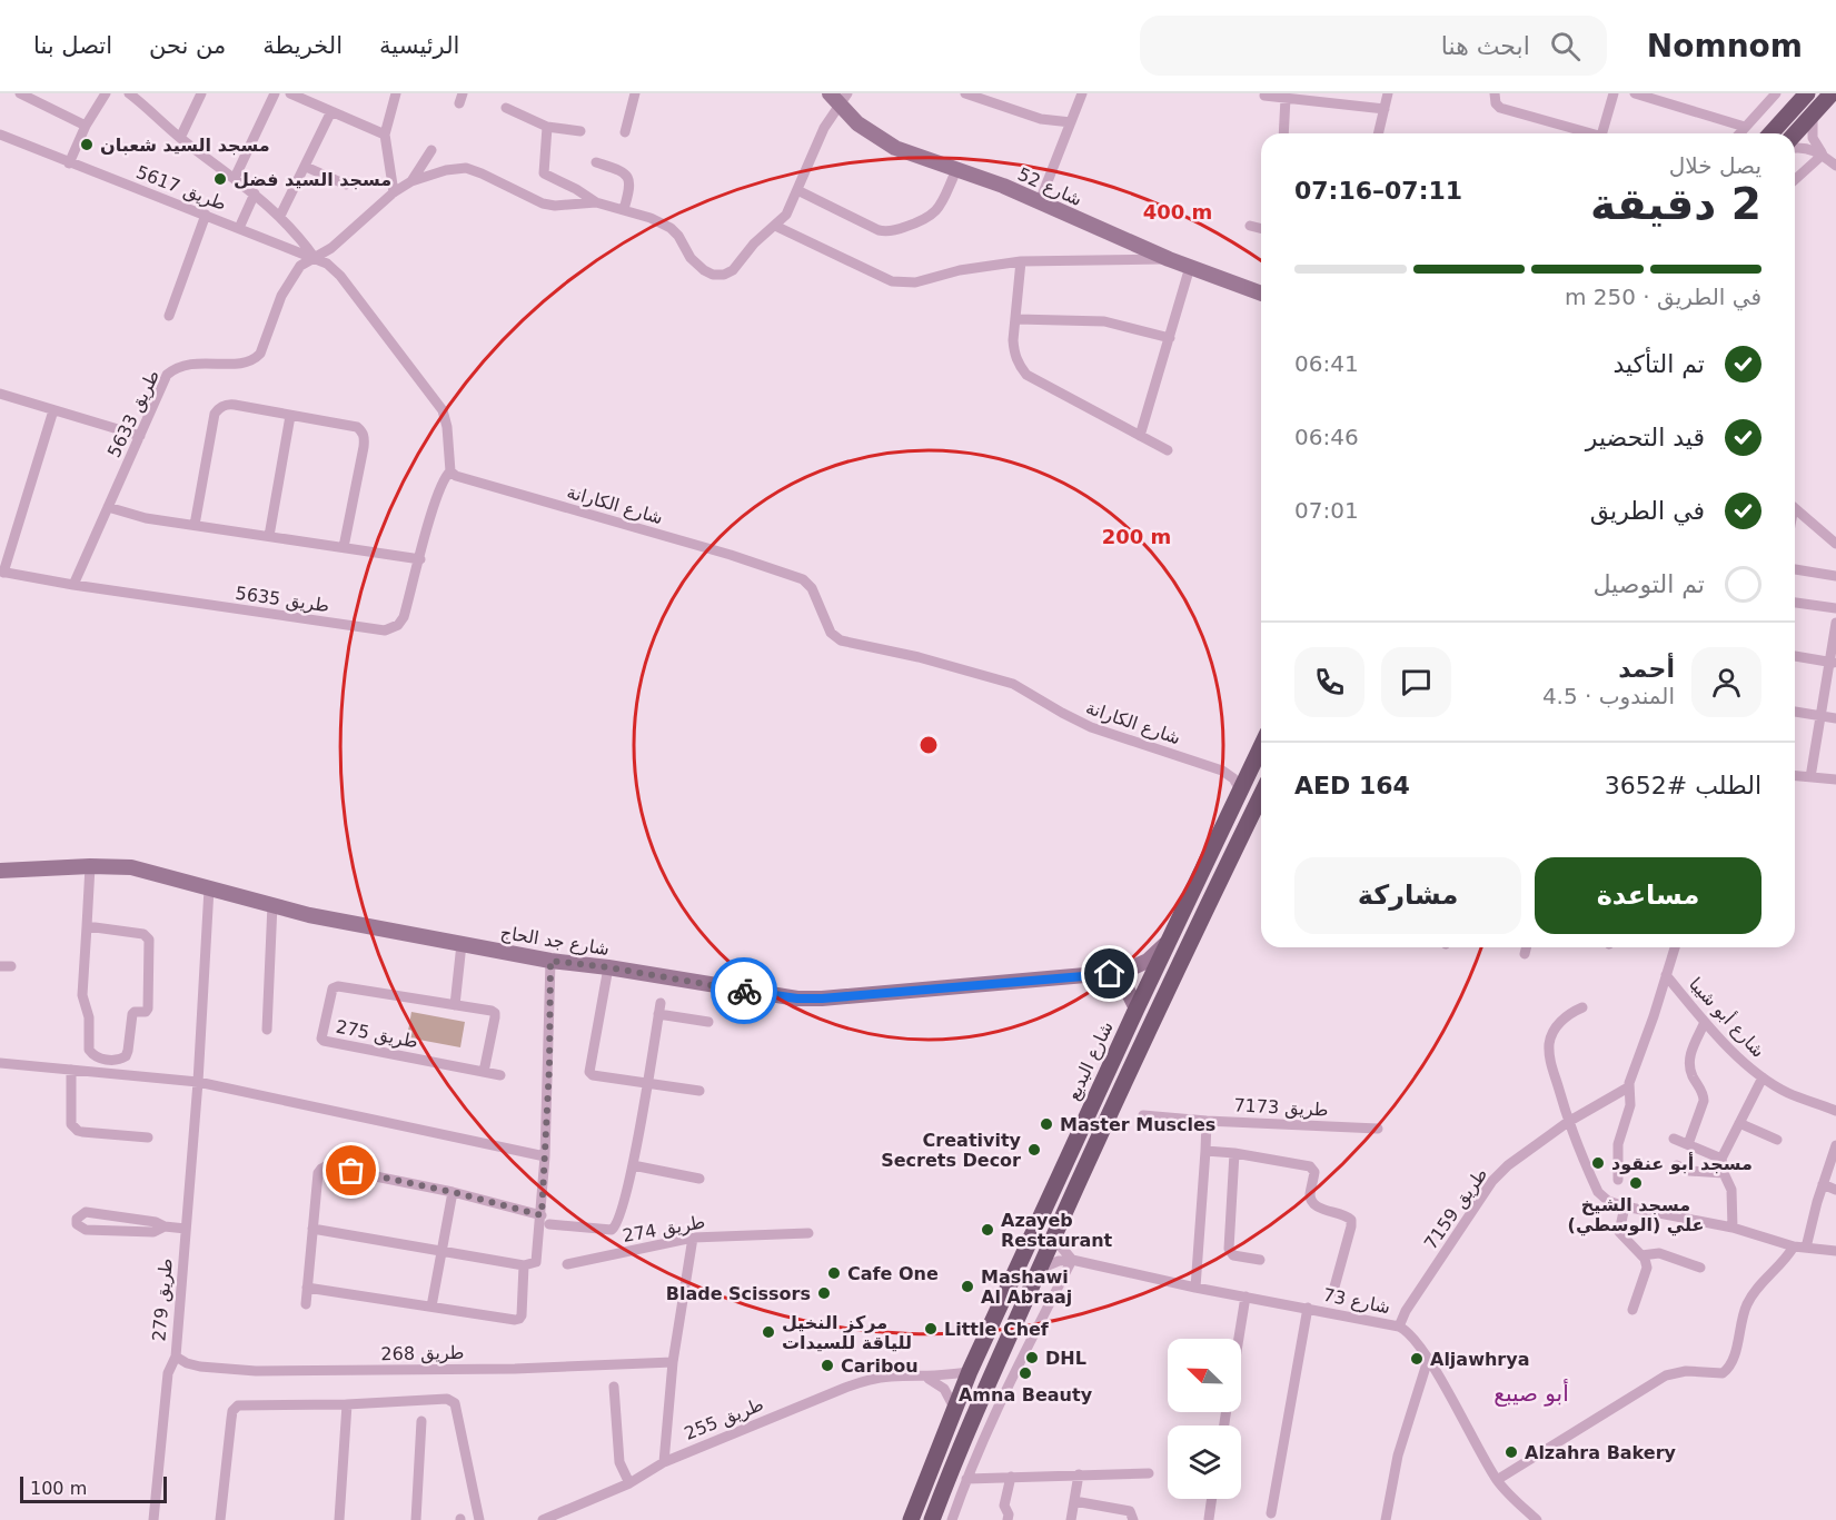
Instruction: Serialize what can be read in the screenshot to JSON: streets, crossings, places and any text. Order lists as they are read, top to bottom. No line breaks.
{"streets":{"main road":["شارع البديع"],"street":["شارع 52","طريق 5617","طريق 5633","شارع الكارانة","طريق 5635","شارع جد الحاج","شارع أبو شيبا","طريق 275","طريق 7173","طريق 7159","طريق 274","طريق 279","شارع 73","طريق 268","طريق 255"]},"crossings":[["طريق 5617","طريق 5633"],["طريق 5633","طريق 5635"],["شارع الكارانة","طريق 5635"],["شارع الكارانة","شارع البديع"],["شارع جد الحاج","شارع البديع"],["شارع جد الحاج","طريق 279"],["شارع البديع","طريق 255"],["طريق 7159","شارع 73"],["طريق 279","طريق 268"]],"districts":["أبو صيبع"],"places":["مسجد السيد شعبان","مسجد السيد فضل","Master Muscles","Creativity Secrets Decor","مسجد أبو عنقود","مسجد الشيخ علي (الوسطي)","Azayeb Restaurant","Cafe One","Mashawi Al Abraaj","Blade Scissors","Little Chef","مركز النخيل للياقة للسيدات","DHL","Aljawhrya","Caribou","Amna Beauty","Alzahra Bakery"],"scale_bar":"100 m","north":"top left","page":{"header":"Nomnom","search":"ابحث هنا","nav":["الرئيسية","الخريطة","من نحن","اتصل بنا"],"heading":["2 دقيقة","يصل خلال","07:11–07:16"],"panel":["أحمد","المندوب · 4.5","الطلب #3652","AED 164"],"bar":"في الطريق · 250 m","list":[["تم التأكيد","06:41"],["قيد التحضير","06:46"],["في الطريق","07:01"],"تم التوصيل"],"buttons":["مساعدة","مشاركة"],"scale":"100 m"},"rings":["400 m","200 m"]}
